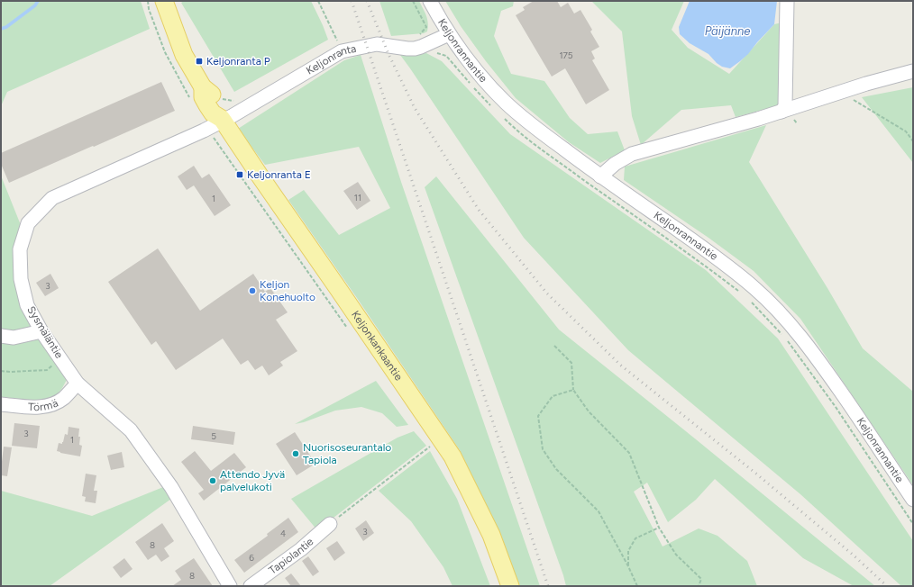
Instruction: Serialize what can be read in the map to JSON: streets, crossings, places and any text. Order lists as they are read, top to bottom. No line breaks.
{"streets":{"main road":["Keljonkankaantie"],"street":["Keljonrannantie","Keljonranta","Sysmäläntie","Törmä","Tapiolantie"]},"crossings":[["Keljonrannantie","Keljonranta"],["Keljonranta","Sysmäläntie"],["Keljonranta","Keljonkankaantie"],["Sysmäläntie","Keljonkankaantie"],["Sysmäläntie","Törmä"]],"water":["Päijänne"],"places":{"transit":["Keljonranta P","Keljonranta E"],"other":["Keljon Konehuolto","Nuorisoseurantalo Tapiola","Attendo Jyvä palvelukoti"]},"house_numbers":["175","11","1","3","3","5","1","3","4","8","6","8"]}
